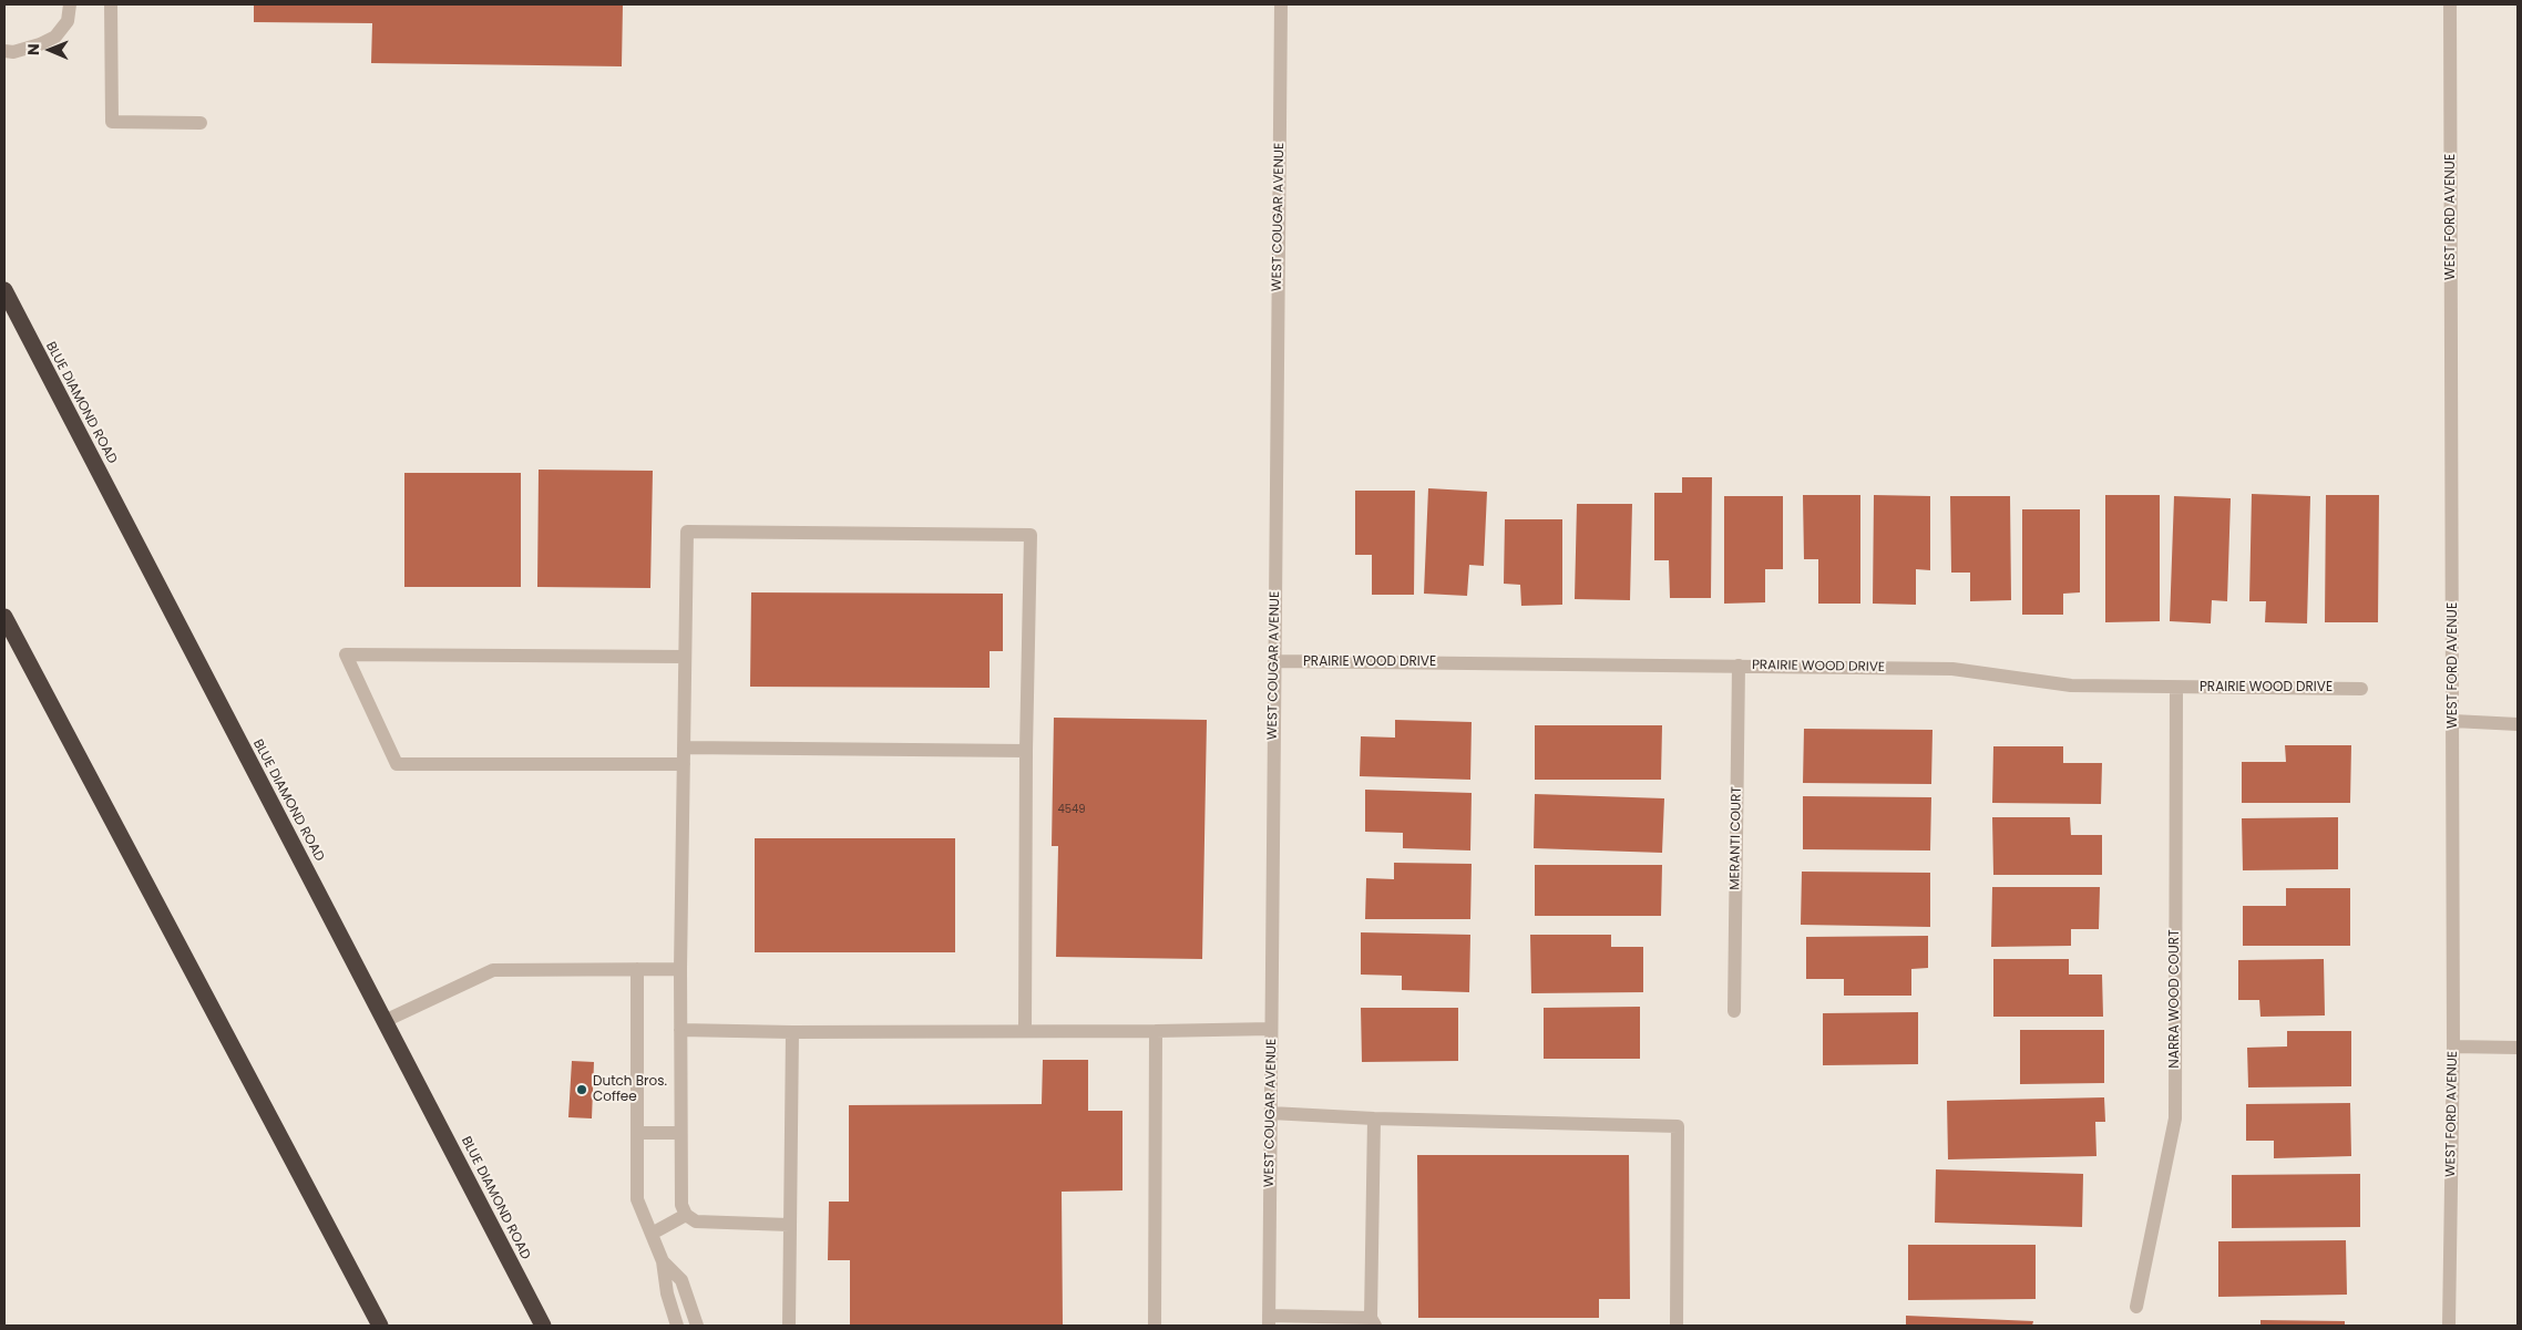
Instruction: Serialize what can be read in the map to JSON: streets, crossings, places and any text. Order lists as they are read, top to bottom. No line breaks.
{"streets":{"highway":["BLUE DIAMOND ROAD"],"street":["WEST COUGAR AVENUE","WEST FORD AVENUE","PRAIRIE WOOD DRIVE","MERANTI COURT","NARRA WOOD COURT"]},"crossings":[["WEST COUGAR AVENUE","PRAIRIE WOOD DRIVE"],["PRAIRIE WOOD DRIVE","MERANTI COURT"],["PRAIRIE WOOD DRIVE","NARRA WOOD COURT"]],"places":["Dutch Bros. Coffee"],"house_numbers":["4549"],"north":"left"}
